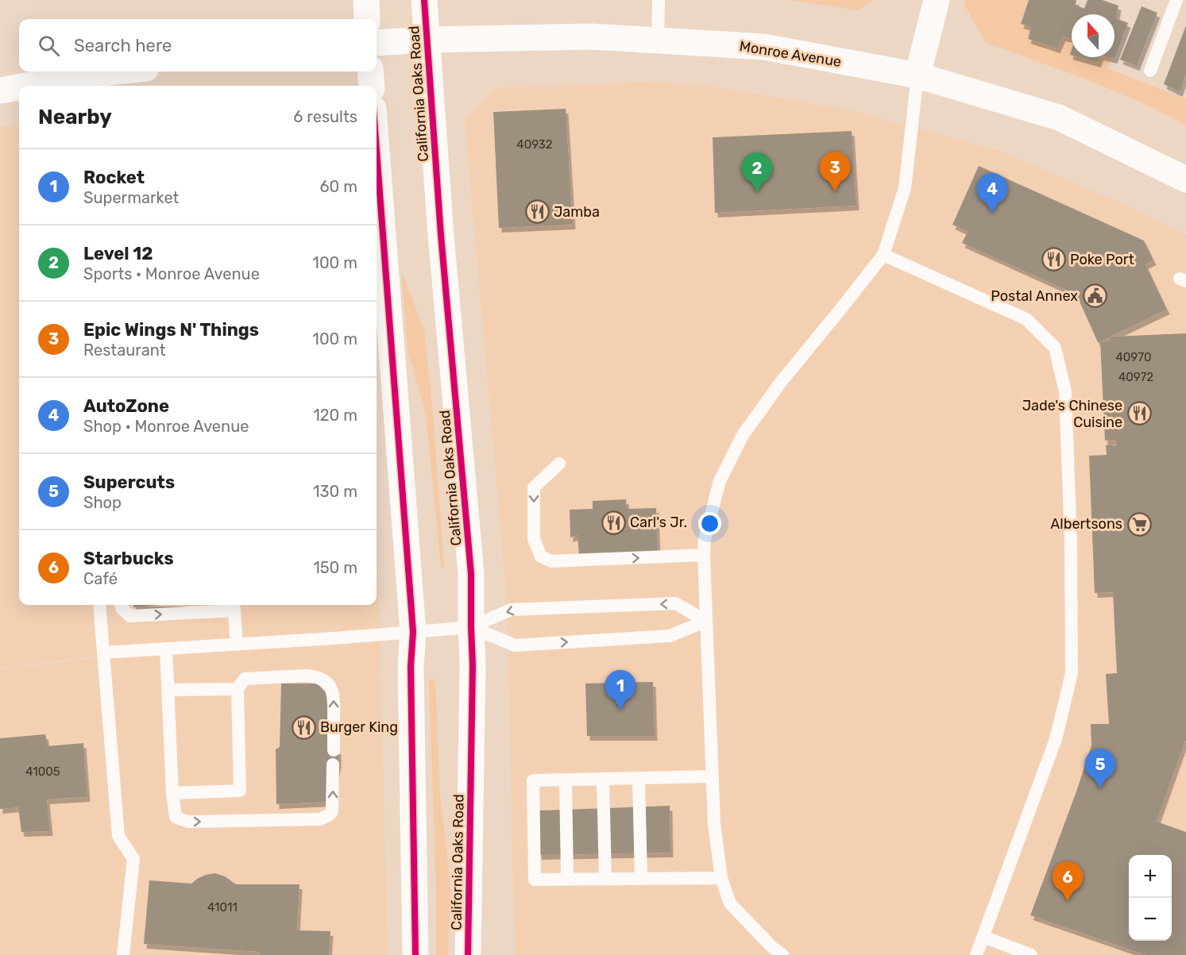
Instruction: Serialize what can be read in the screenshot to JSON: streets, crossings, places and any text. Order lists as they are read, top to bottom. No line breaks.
{"streets":{"main road":["Monroe Avenue","California Oaks Road"]},"crossings":[["Monroe Avenue","California Oaks Road"]],"places":{"restaurant":["Jamba","Poke Port","Jade's Chinese Cuisine","Carl's Jr.","Burger King"],"public building":["Postal Annex"],"supermarket":["Albertsons"]},"house_numbers":["40932","40970","40972","41005","41011"],"north":"top","page":{"search":"Search here","heading":["Nearby","6 results"],"list":[{"mark":"1","name":"Rocket","note":"Supermarket","value":"60 m"},{"mark":"2","name":"Level 12","note":"Sports · Monroe Avenue","value":"100 m"},{"mark":"3","name":"Epic Wings N' Things","note":"Restaurant","value":"100 m"},{"mark":"4","name":"AutoZone","note":"Shop · Monroe Avenue","value":"120 m"},{"mark":"5","name":"Supercuts","note":"Shop","value":"130 m"},{"mark":"6","name":"Starbucks","note":"Café","value":"150 m"}],"pins":["3","2","4","1","5","6"],"map_buttons":["+","−"]}}
